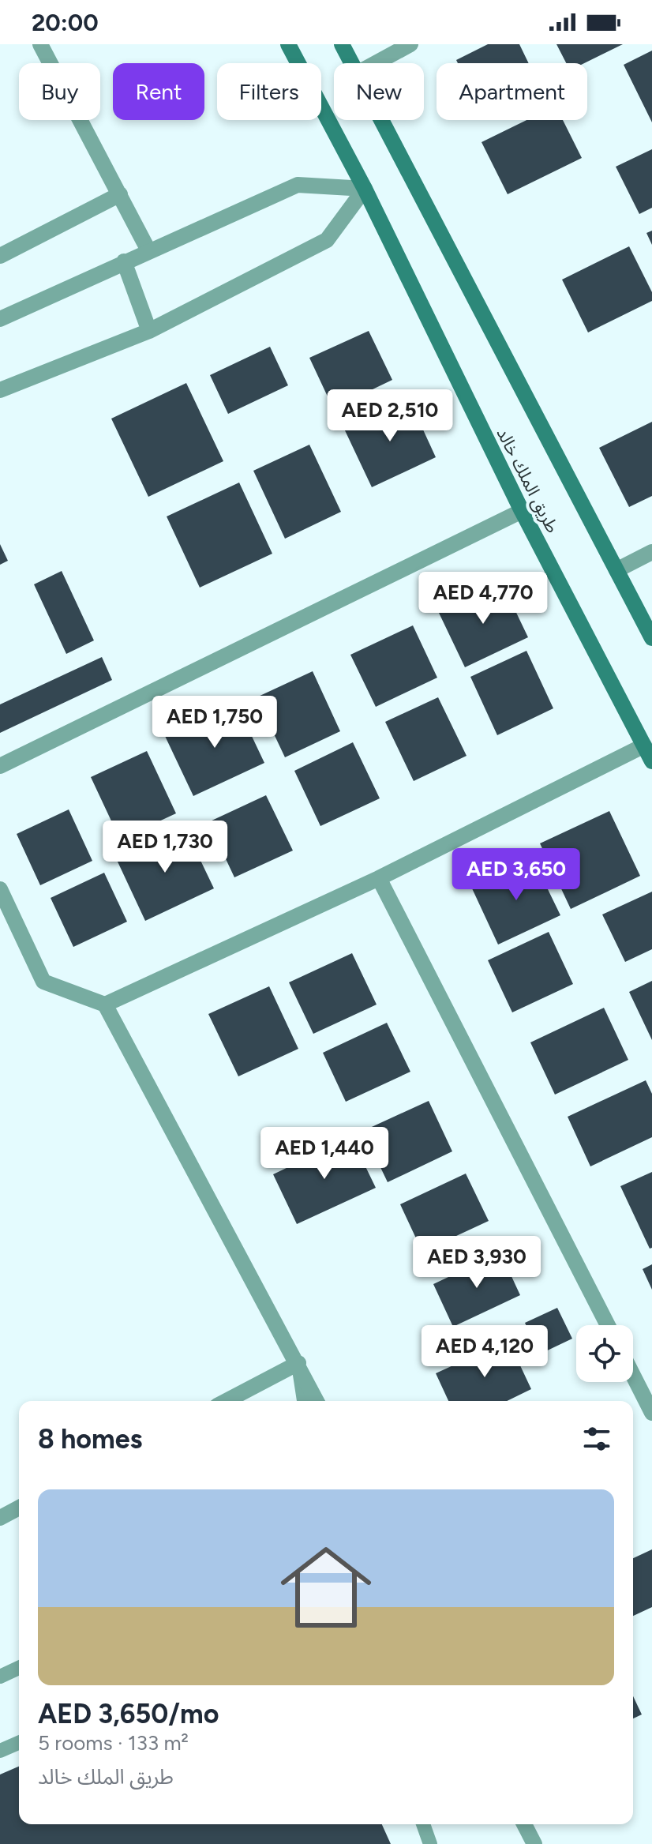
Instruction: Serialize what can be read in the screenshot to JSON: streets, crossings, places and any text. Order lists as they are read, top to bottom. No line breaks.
{"streets":{"main road":["طريق الملك خالد"]},"page":{"status":"20:00","chip":["Buy","Rent","Filters","New","Apartment"],"price":["AED 2,510","AED 4,770","AED 1,750","AED 1,730","AED 3,650","AED 1,440","AED 3,930","AED 4,120"],"heading":"8 homes","list":[{"name":"AED 3,650/mo","note":"5 rooms · 133 m² · طريق الملك خالد"}]}}
